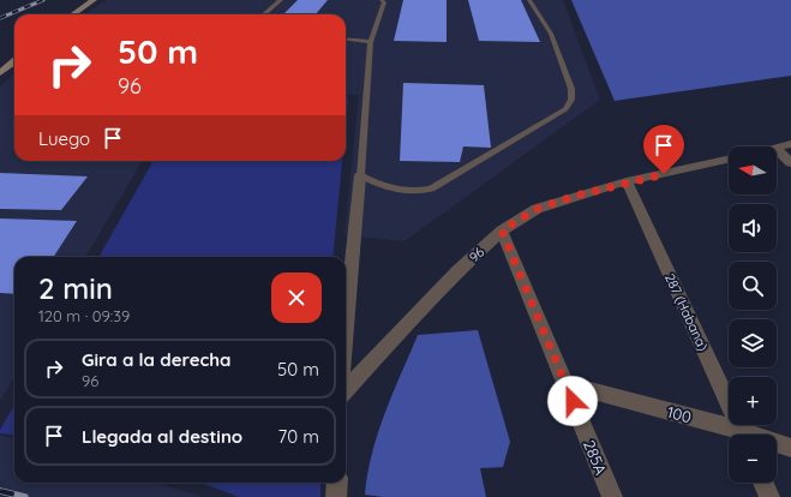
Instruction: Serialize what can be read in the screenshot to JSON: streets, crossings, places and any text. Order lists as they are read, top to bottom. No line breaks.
{"streets":{"street":["96","287 (Habana)","100","285A"]},"crossings":[["96","287 (Habana)"],["96","285A"],["100","285A"]],"north":"left","page":{"turn":["50 m","96"],"then":"Luego","map_buttons":["+","−"],"heading":["2 min","120 m · 09:39"],"list":[{"name":"Gira a la derecha","note":"96","value":"50 m"},{"name":"Llegada al destino","value":"70 m"}]}}
